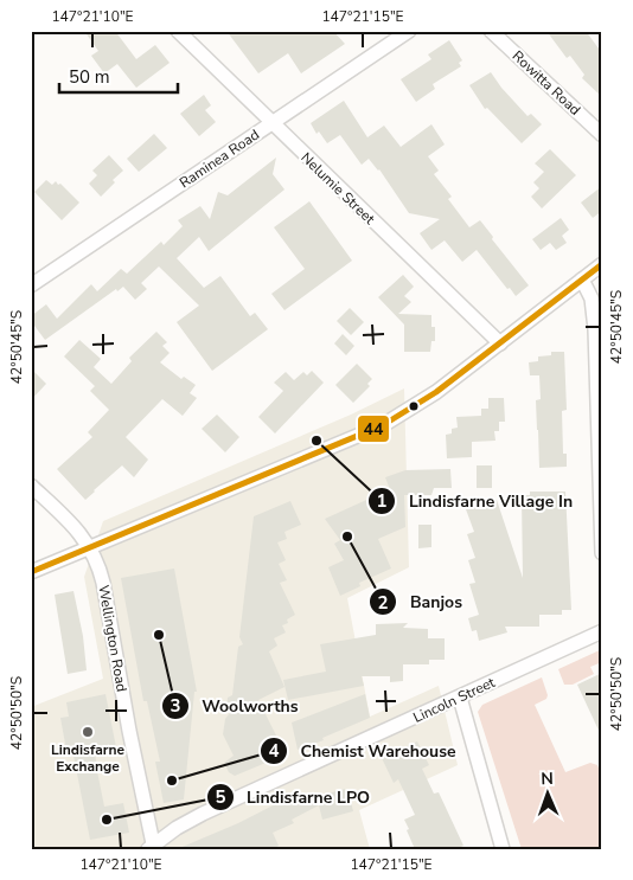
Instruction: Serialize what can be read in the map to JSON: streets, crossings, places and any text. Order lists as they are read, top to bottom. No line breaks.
{"streets":{"street":["Rowitta Road","Raminea Road","Nelumie Street","Wellington Road","Lincoln Street"]},"crossings":[["Raminea Road","Nelumie Street"],["Wellington Road","Lincoln Street"]],"places":["Lindisfarne Village In","Banjos","Woolworths","Lindisfarne Exchange","Chemist Warehouse","Lindisfarne LPO"],"lines":["transit line 44"],"scale_bar":"50 m","north":"top","coordinates":["147°21'10\"E","147°21'15\"E","42°50'45\"S","42°50'50\"S"]}
